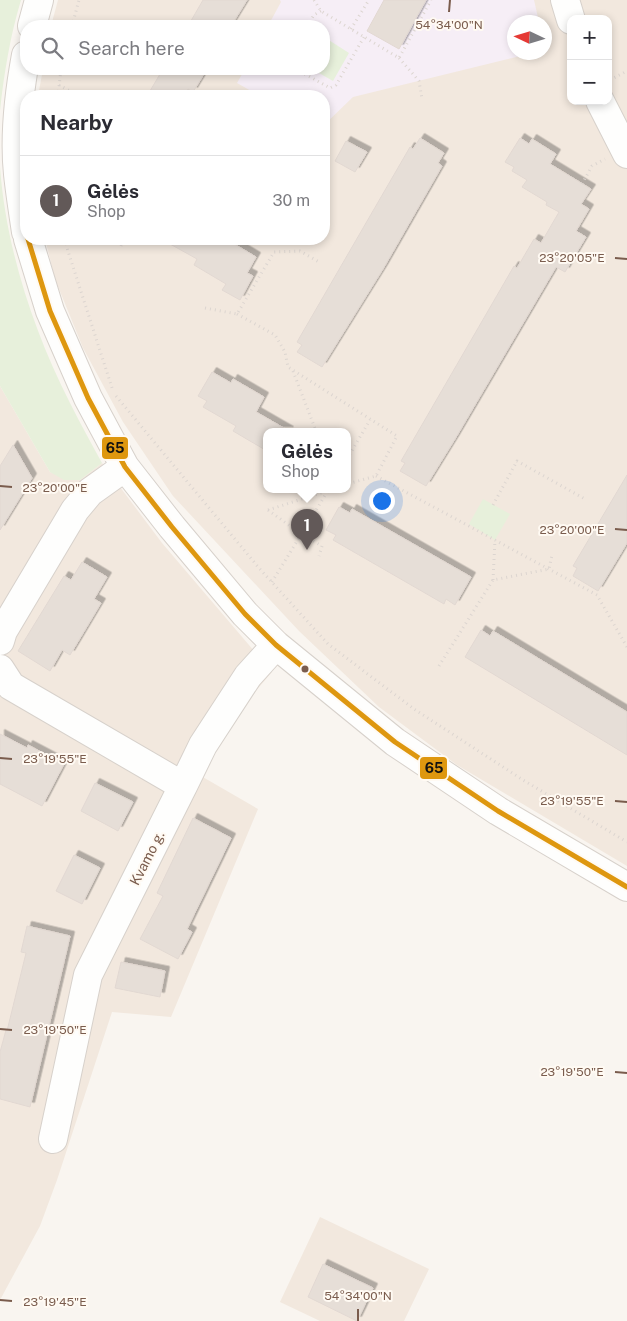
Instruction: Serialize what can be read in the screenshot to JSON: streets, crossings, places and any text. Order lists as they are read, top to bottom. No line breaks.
{"streets":{"street":["Kvamo g."]},"lines":["transit line 65"],"north":"left","page":{"map_buttons":["+","−"],"search":"Search here","heading":"Nearby","list":[{"mark":"1","name":"Gėlės","note":"Shop","value":"30 m"}],"popup":["Gėlės","Shop"],"pins":"1"},"coordinates":["54°34'00\"N","23°20'05\"E","23°20'00\"E","23°19'55\"E","23°19'50\"E","23°19'45\"E"]}
